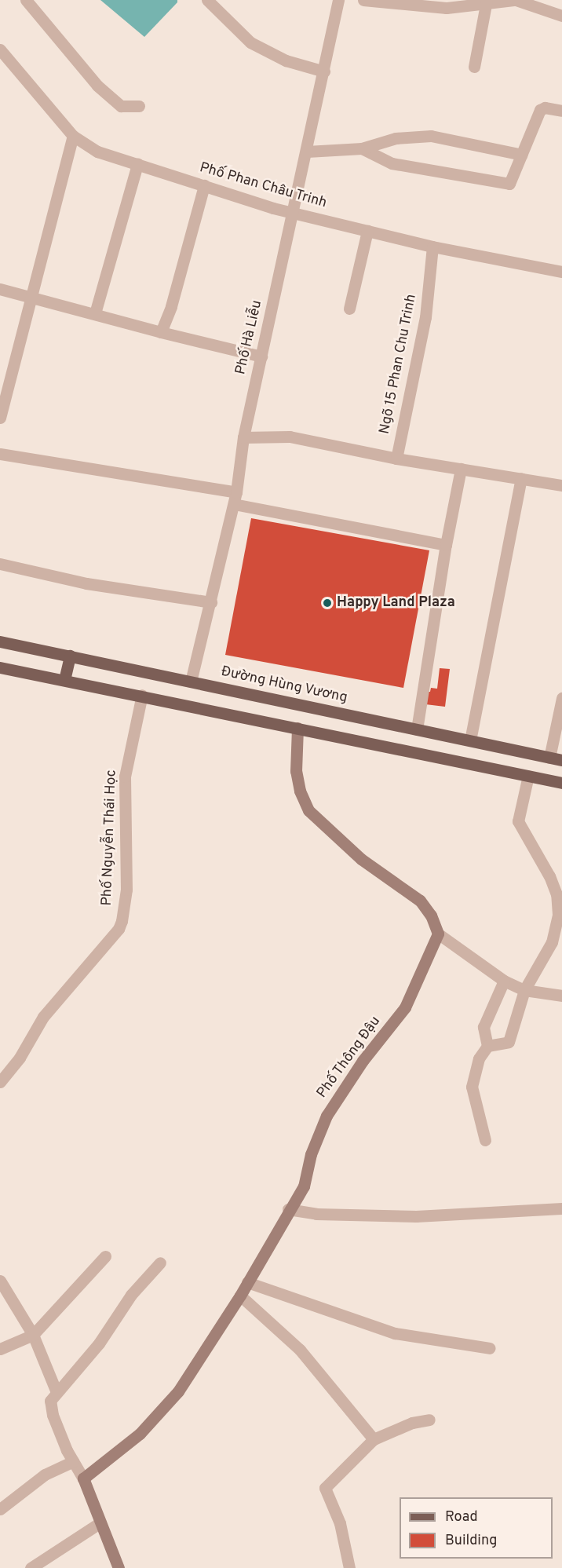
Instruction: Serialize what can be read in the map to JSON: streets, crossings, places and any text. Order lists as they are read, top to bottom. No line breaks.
{"streets":{"main road":["Đường Hùng Vương"],"street":["Phố Phan Châu Trinh","Phố Hà Liễu","Ngõ 15 Phan Chu Trinh","Phố Nguyễn Thái Học","Phố Thông Đậu"]},"crossings":[["Phố Phan Châu Trinh","Phố Hà Liễu"],["Phố Phan Châu Trinh","Ngõ 15 Phan Chu Trinh"],["Phố Hà Liễu","Đường Hùng Vương"]],"places":["Happy Land Plaza"],"legend":["Road","Building"]}
